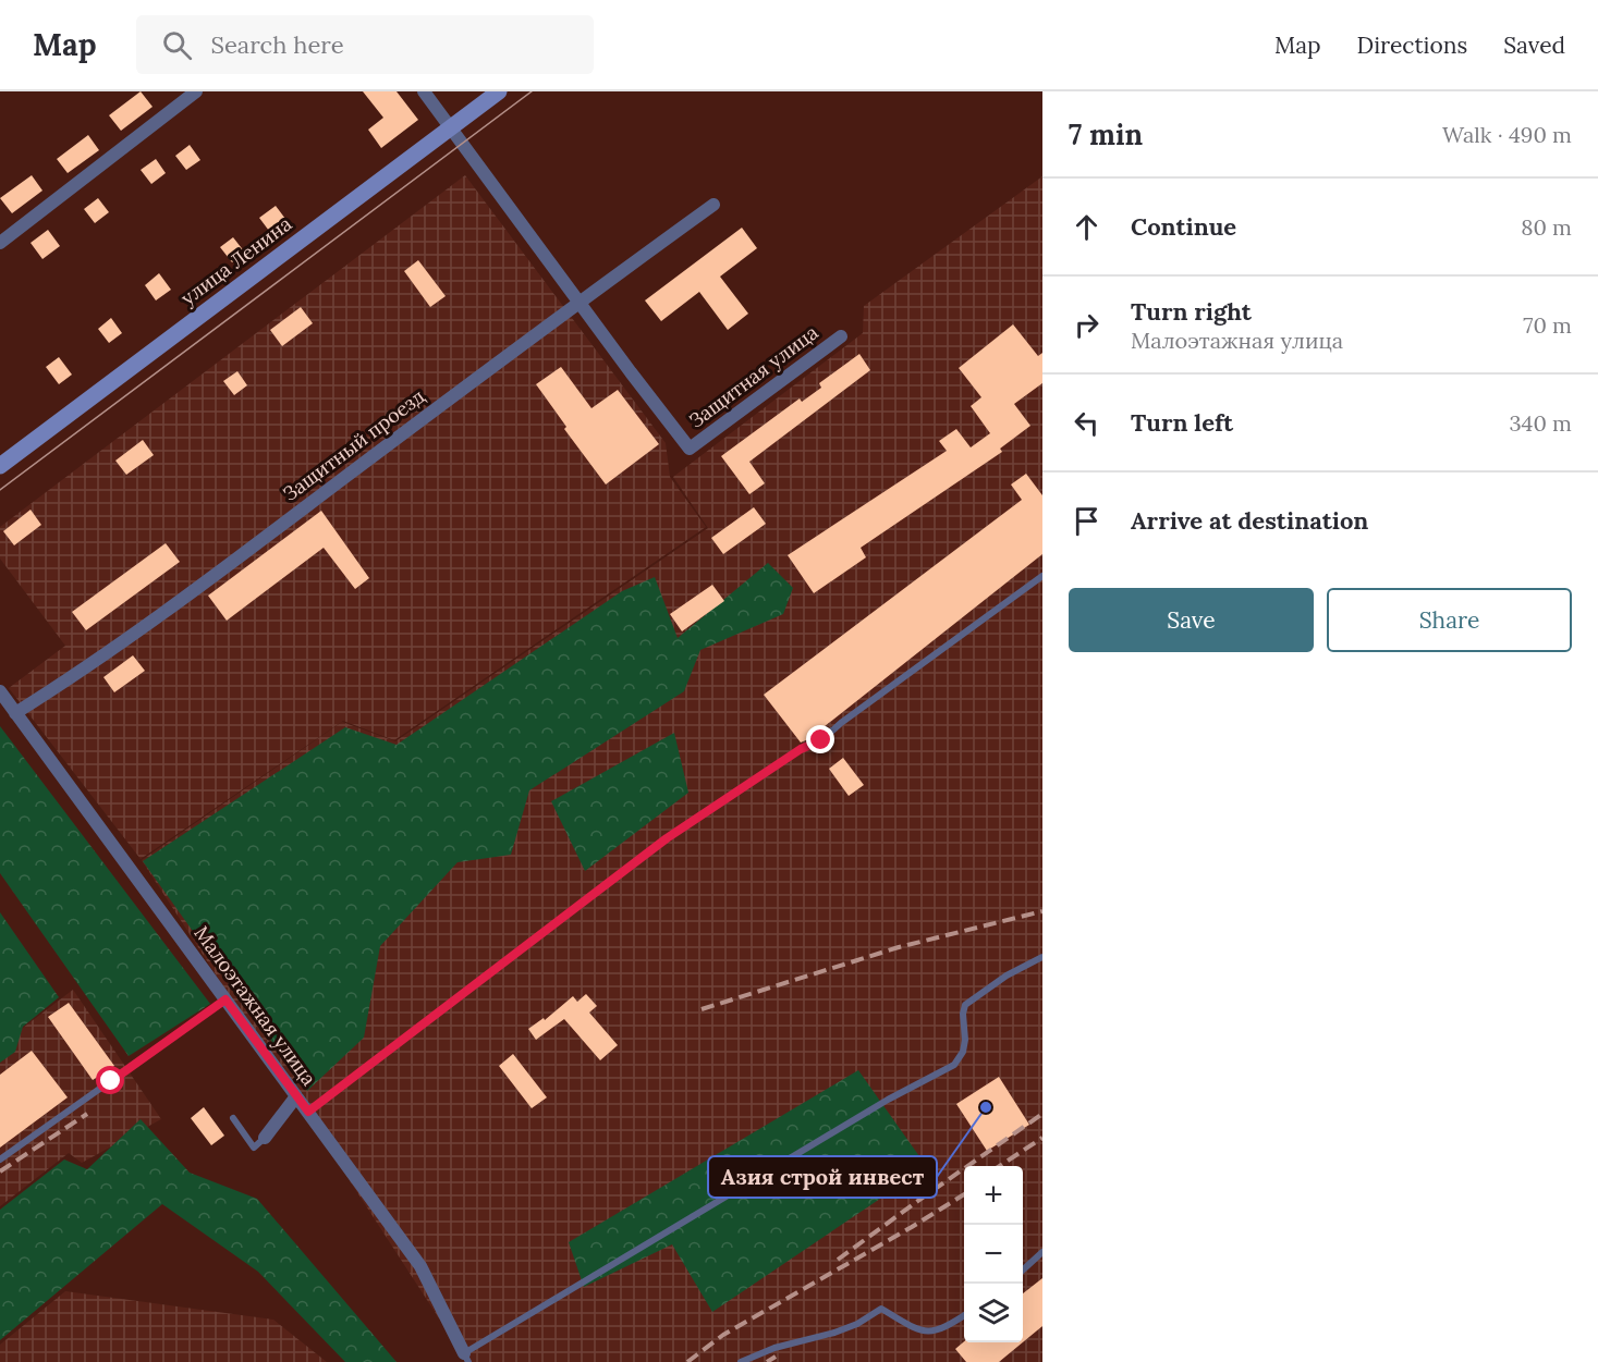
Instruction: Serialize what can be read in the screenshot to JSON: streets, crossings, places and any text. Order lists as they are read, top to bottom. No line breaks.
{"streets":{"main road":["улица Ленина"],"street":["Защитная улица","Защитный проезд","Малоэтажная улица"]},"crossings":[["Защитная улица","Защитный проезд"],["Защитный проезд","Малоэтажная улица"]],"places":["Азия строй инвест"],"page":{"header":"Map","search":"Search here","nav":["Map","Directions","Saved"],"heading":["7 min","Walk · 490 m"],"list":[["Continue","80 m"],["Turn right","Малоэтажная улица","70 m"],["Turn left","340 m"],"Arrive at destination"],"buttons":["Save","Share"],"map_buttons":["+","−"]}}
